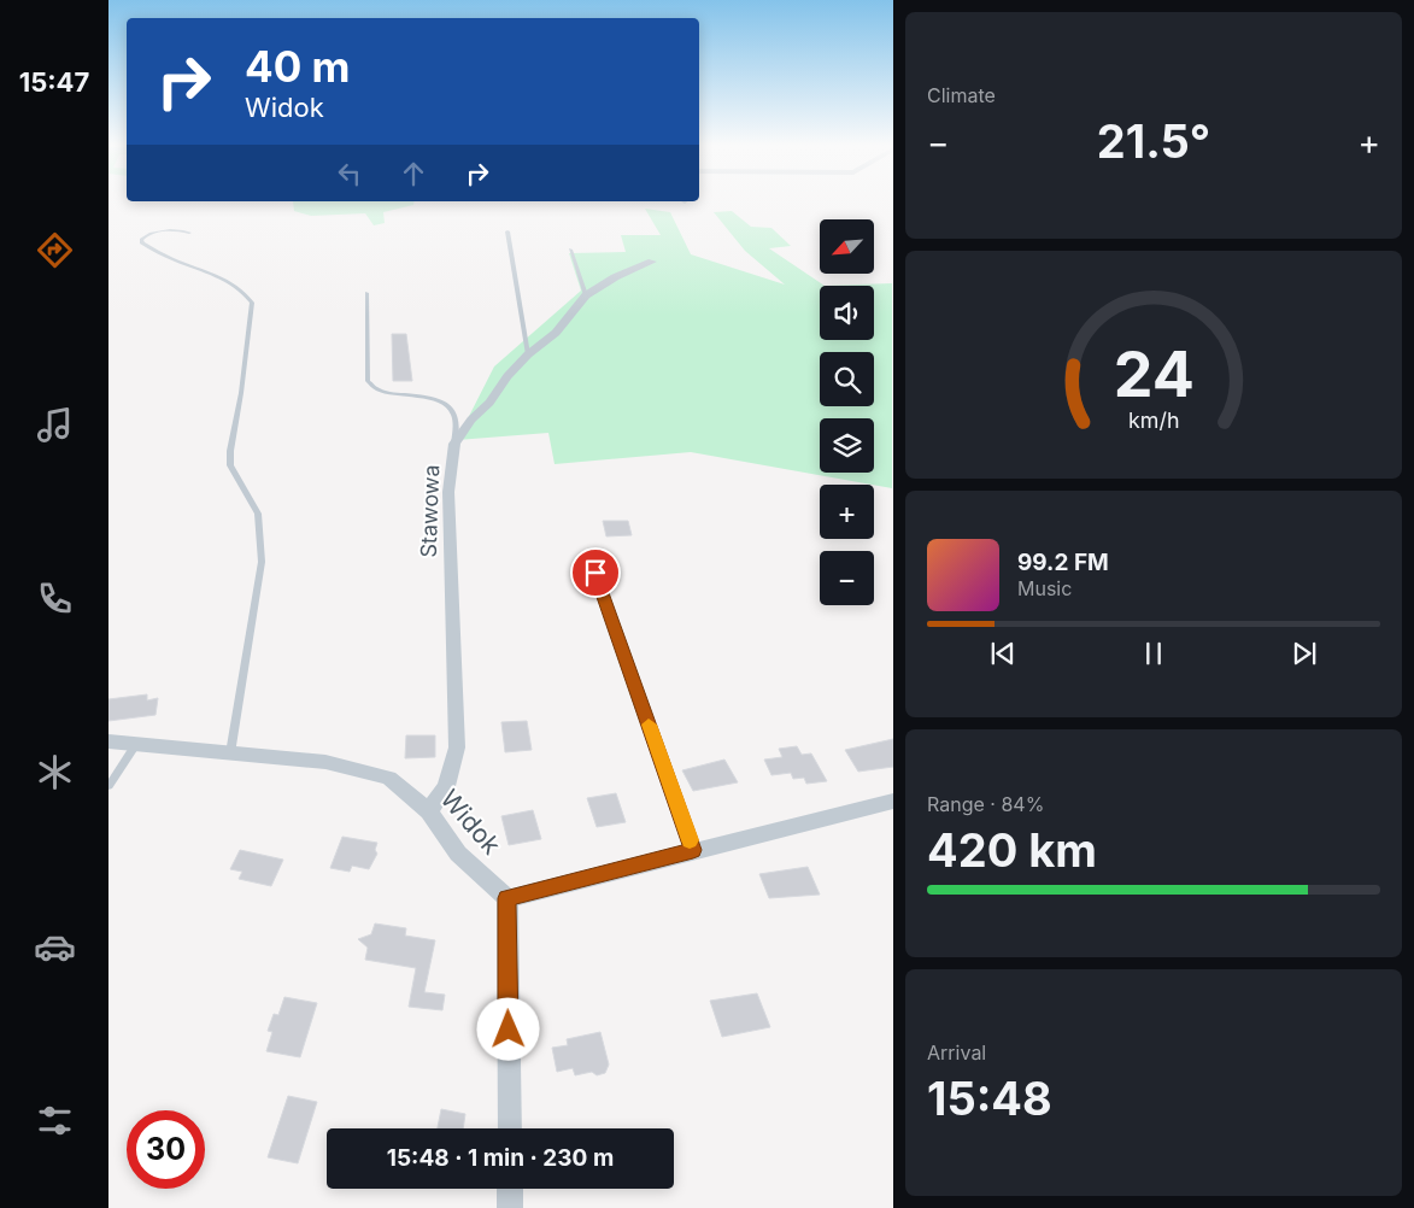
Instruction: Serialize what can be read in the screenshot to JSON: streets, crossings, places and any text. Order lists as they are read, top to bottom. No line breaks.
{"streets":{"street":["Stawowa","Widok"]},"crossings":[["Stawowa","Widok"]],"north":"bottom left","page":{"tabs":"15:47","tile":["Climate",["Range · 84%","420 km"],["Arrival","15:48"]],"turn":["40 m","Widok"],"heat":["−","21.5°","+"],"map_buttons":["+","−"],"song":["99.2 FM","Music"],"limit":"30","trip":"15:48 · 1 min · 230 m","gauge":["24","km/h"]}}
